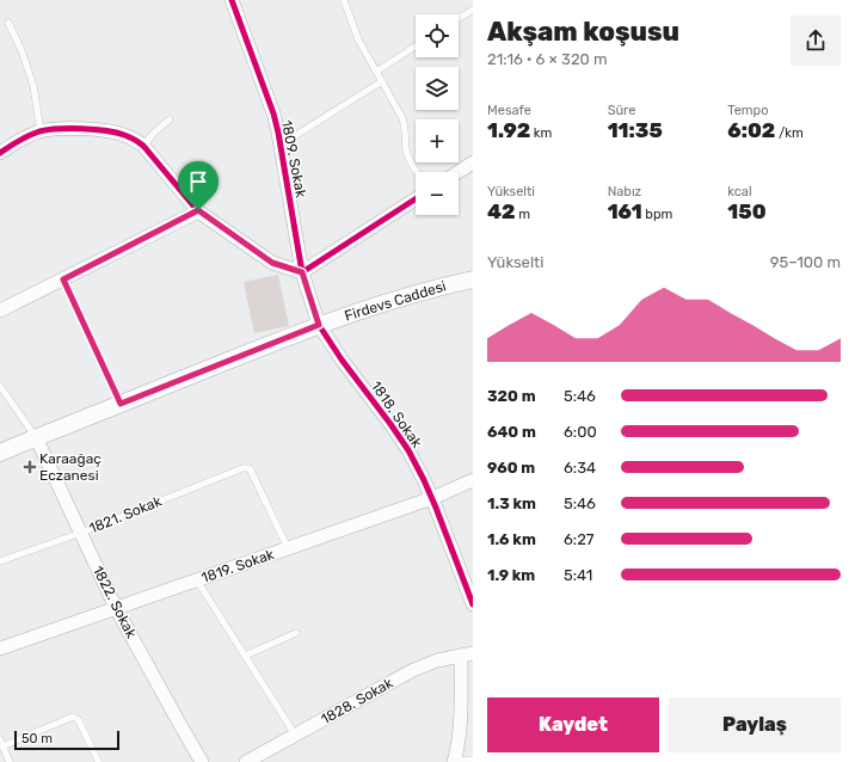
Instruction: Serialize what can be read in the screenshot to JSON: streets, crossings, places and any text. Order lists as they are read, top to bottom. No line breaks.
{"streets":{"street":["1809. Sokak","Firdevs Caddesi","1818. Sokak","1819. Sokak","1822. Sokak","1828. Sokak"],"lane":["1821. Sokak"]},"crossings":[["1809. Sokak","Firdevs Caddesi"],["1809. Sokak","1818. Sokak"],["Firdevs Caddesi","1818. Sokak"],["Firdevs Caddesi","1822. Sokak"],["1818. Sokak","1819. Sokak"],["1821. Sokak","1819. Sokak"],["1821. Sokak","1822. Sokak"],["1819. Sokak","1822. Sokak"]],"places":{"health":["Karaağaç Eczanesi"]},"scale_bar":"50 m","page":{"heading":["Akşam koşusu","21:16 · 6 × 320 m"],"map_buttons":["+","−"],"stats":[["Mesafe","1.92 km"],["Süre","11:35"],["Tempo","6:02 /km"],["Yükselti","42 m"],["Nabız","161 bpm"],["kcal","150"]],"chart":["Yükselti","95–100 m"],"list":[{"name":"320 m","note":"5:46"},{"name":"640 m","note":"6:00"},{"name":"960 m","note":"6:34"},{"name":"1.3 km","note":"5:46"},{"name":"1.6 km","note":"6:27"},{"name":"1.9 km","note":"5:41"}],"buttons":["Kaydet","Paylaş"],"scale":"50 m"}}
